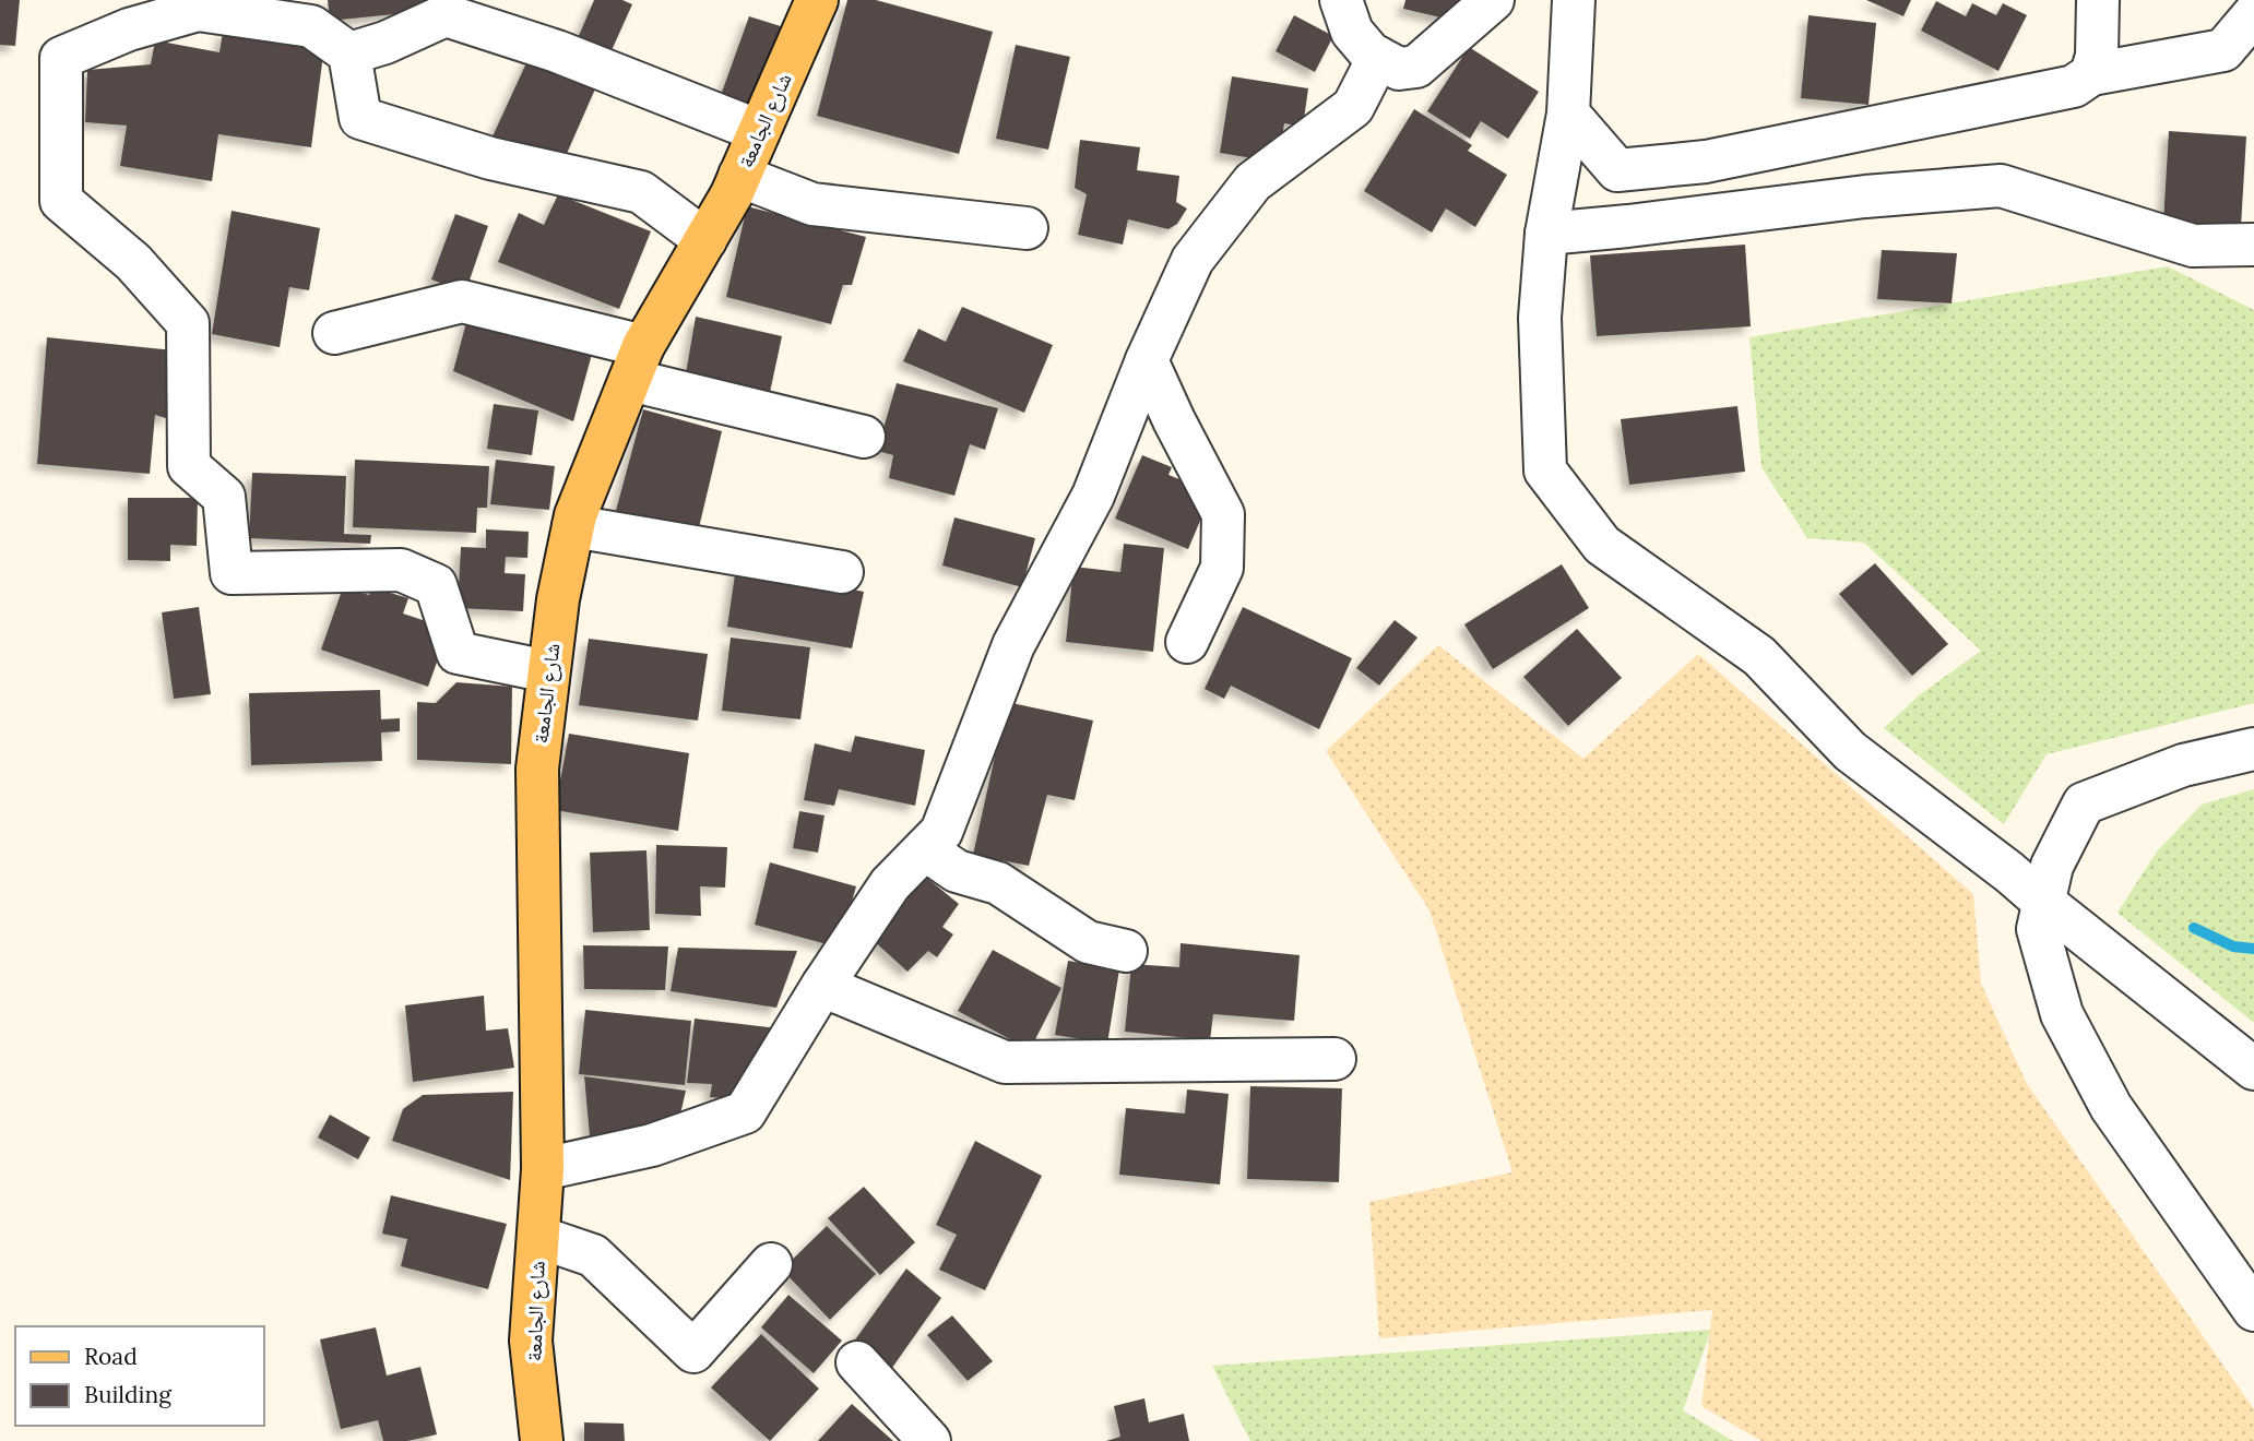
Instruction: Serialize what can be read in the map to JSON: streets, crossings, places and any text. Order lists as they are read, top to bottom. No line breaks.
{"streets":{"main road":["شارع الجامعة"]},"legend":["Road","Building"]}
